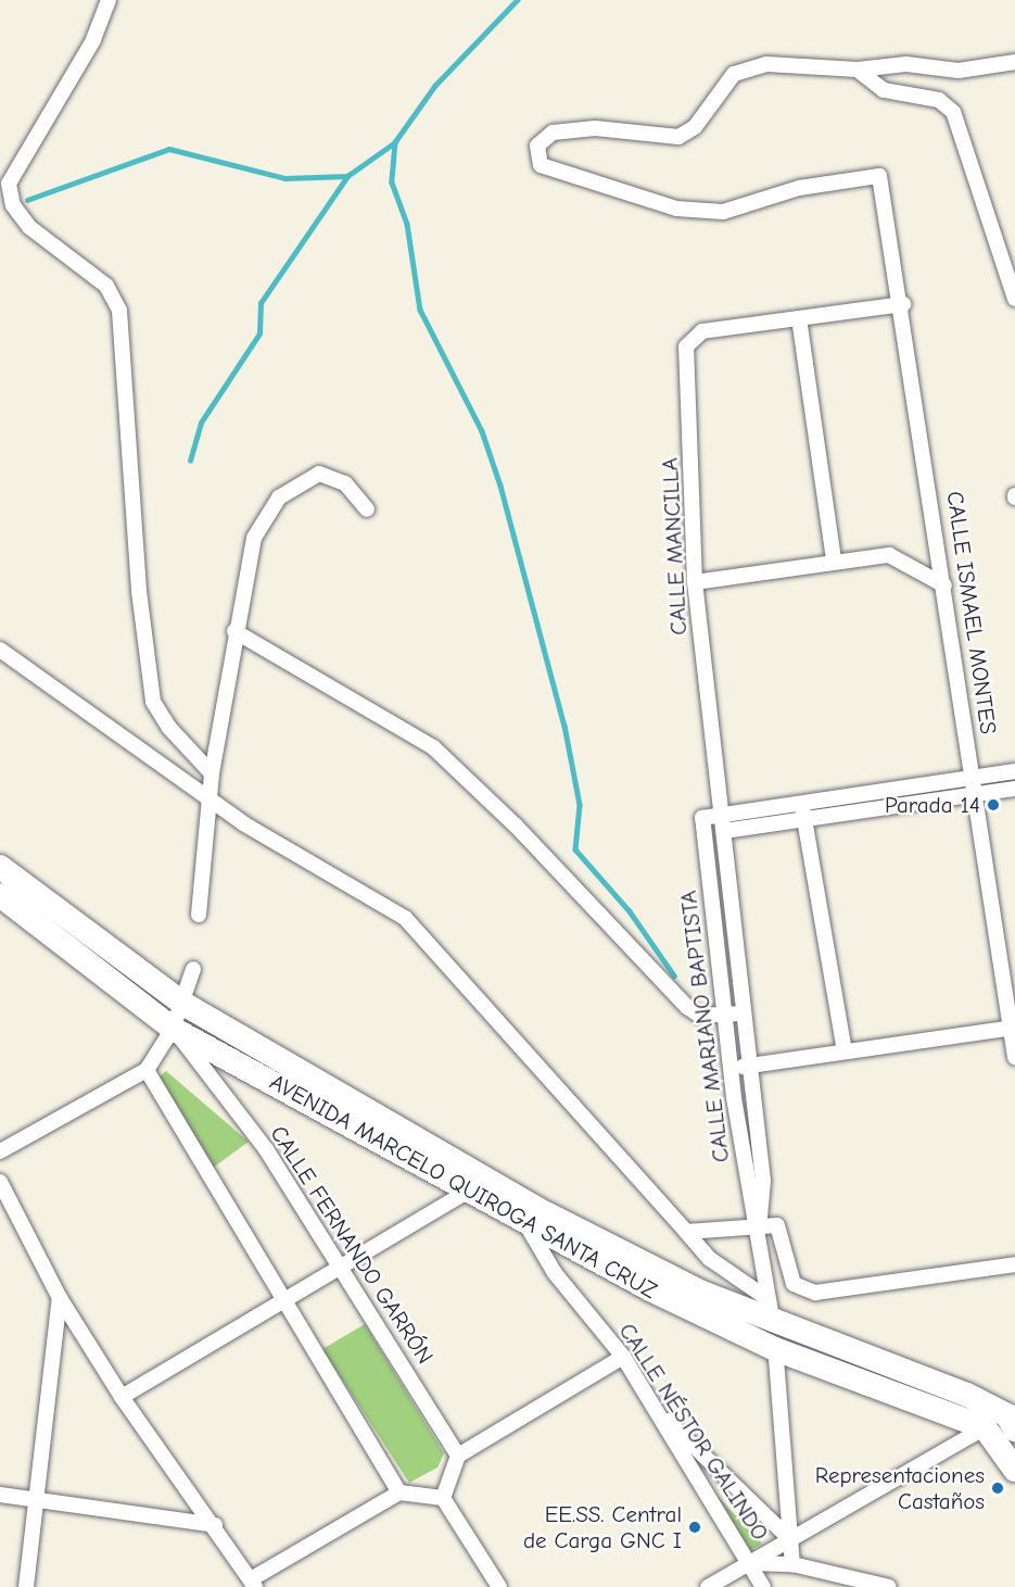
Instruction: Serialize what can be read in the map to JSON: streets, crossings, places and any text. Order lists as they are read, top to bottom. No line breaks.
{"streets":{"highway":["AVENIDA MARCELO QUIROGA SANTA CRUZ"],"street":["CALLE MANCILLA","CALLE ISMAEL MONTES","CALLE MARIANO BAPTISTA","CALLE FERNANDO GARRÓN","CALLE NÉSTOR GALINDO"]},"crossings":[["CALLE MANCILLA","CALLE MARIANO BAPTISTA"],["CALLE MARIANO BAPTISTA","AVENIDA MARCELO QUIROGA SANTA CRUZ"],["AVENIDA MARCELO QUIROGA SANTA CRUZ","CALLE FERNANDO GARRÓN"],["AVENIDA MARCELO QUIROGA SANTA CRUZ","CALLE NÉSTOR GALINDO"]],"places":["Parada 14","Representaciones Castaños","EE.SS. Central de Carga GNC I"]}
